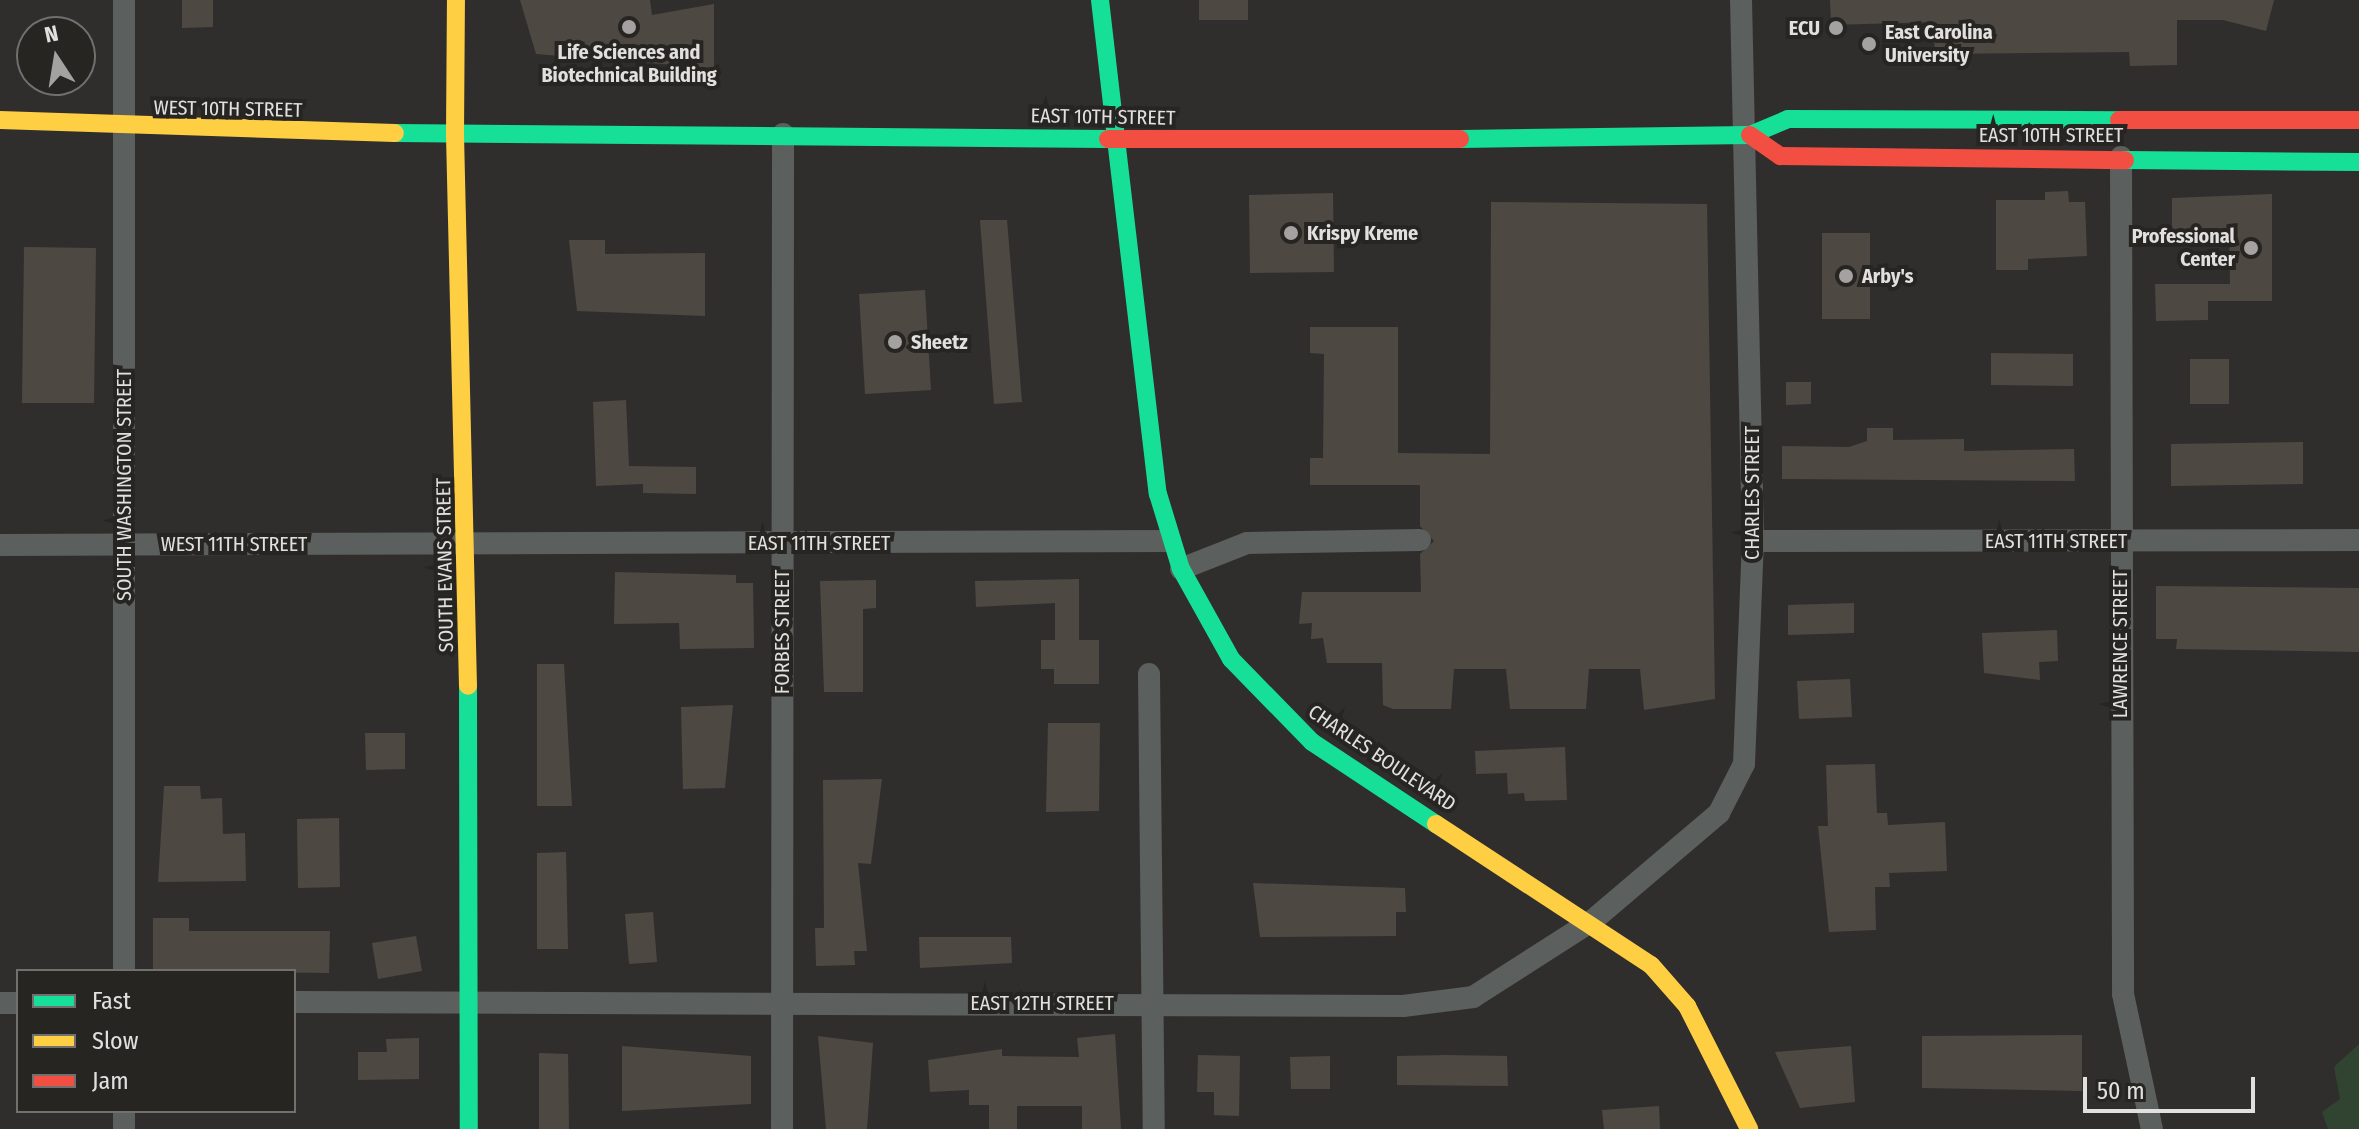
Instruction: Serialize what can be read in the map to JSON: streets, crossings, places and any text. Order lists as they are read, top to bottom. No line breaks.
{"streets":{"main road":["WEST 10TH STREET","EAST 10TH STREET","SOUTH EVANS STREET","CHARLES BOULEVARD"],"street":["SOUTH WASHINGTON STREET","CHARLES STREET","EAST 11TH STREET","WEST 11TH STREET","FORBES STREET","LAWRENCE STREET","EAST 12TH STREET"]},"crossings":[["WEST 10TH STREET","EAST 10TH STREET"],["WEST 10TH STREET","SOUTH WASHINGTON STREET"],["WEST 10TH STREET","SOUTH EVANS STREET"],["EAST 10TH STREET","CHARLES STREET"],["EAST 10TH STREET","SOUTH EVANS STREET"],["EAST 10TH STREET","FORBES STREET"],["EAST 10TH STREET","LAWRENCE STREET"],["EAST 10TH STREET","CHARLES BOULEVARD"],["SOUTH WASHINGTON STREET","WEST 11TH STREET"],["CHARLES STREET","EAST 11TH STREET"],["CHARLES STREET","CHARLES BOULEVARD"],["CHARLES STREET","EAST 12TH STREET"],["EAST 11TH STREET","WEST 11TH STREET"],["EAST 11TH STREET","SOUTH EVANS STREET"],["EAST 11TH STREET","FORBES STREET"],["EAST 11TH STREET","LAWRENCE STREET"],["EAST 11TH STREET","CHARLES BOULEVARD"],["WEST 11TH STREET","SOUTH EVANS STREET"],["SOUTH EVANS STREET","EAST 12TH STREET"],["FORBES STREET","EAST 12TH STREET"],["CHARLES BOULEVARD","EAST 12TH STREET"]],"places":["Life Sciences and Biotechnical Building","ECU","East Carolina University","Krispy Kreme","Professional Center","Arby's","Sheetz"],"legend":["Fast","Slow","Jam"],"scale_bar":"50 m","north":"top"}
